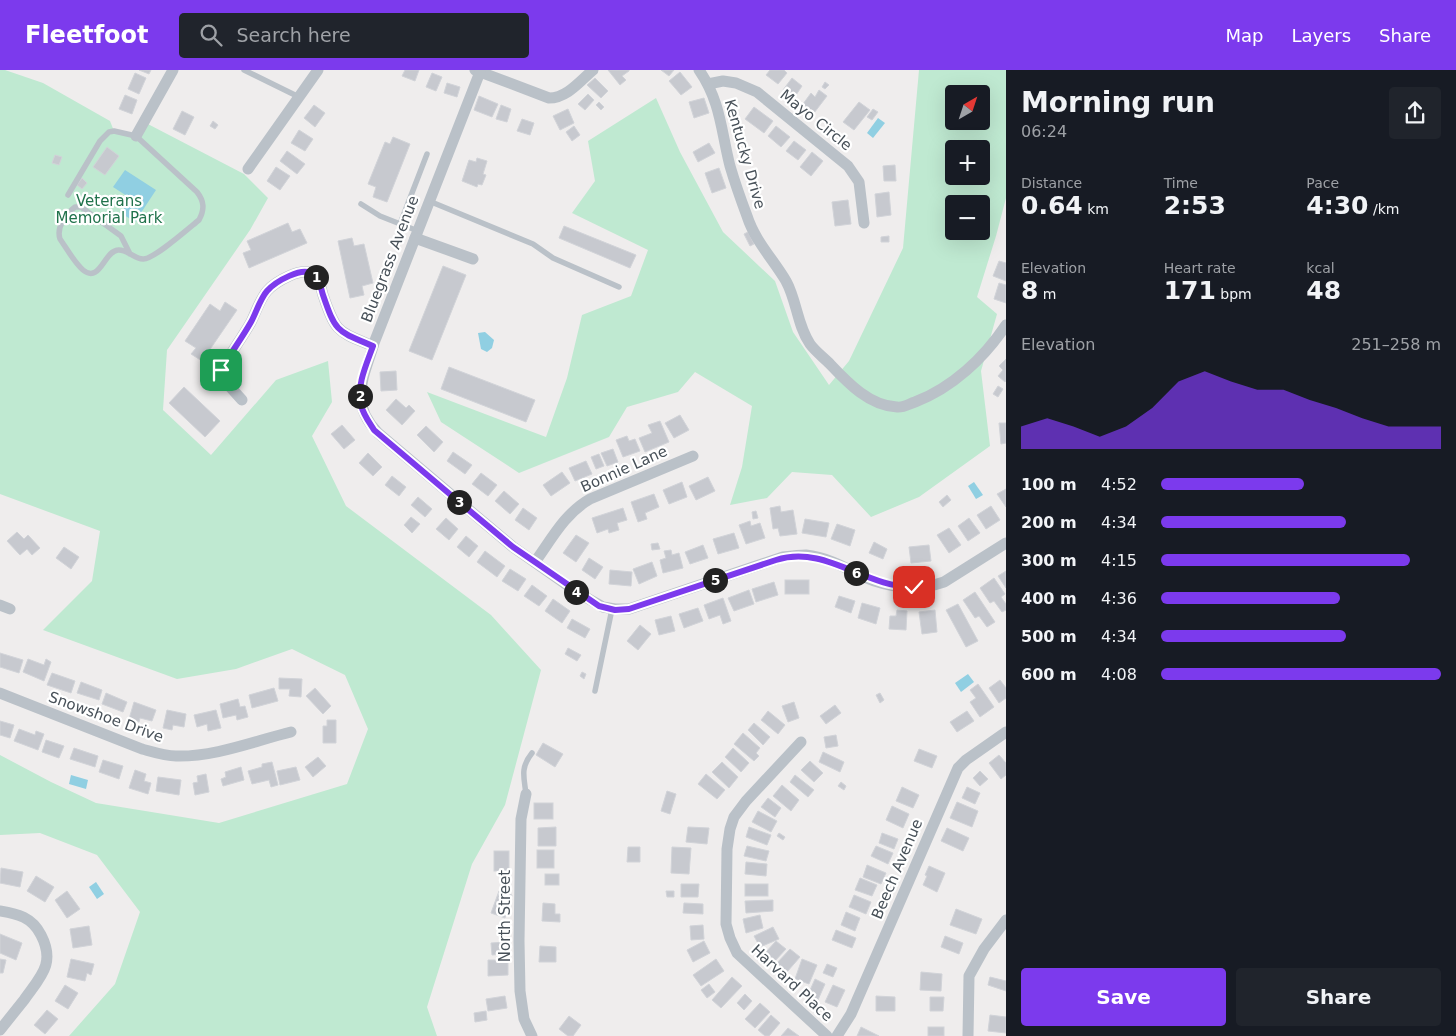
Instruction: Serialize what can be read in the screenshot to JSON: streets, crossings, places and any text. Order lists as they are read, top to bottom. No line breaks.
{"streets":{"street":["Mayo Circle","Kentucky Drive","Bluegrass Avenue","Bonnie Lane","Snowshoe Drive","Beech Avenue","North Street","Harvard Place"]},"crossings":[["Mayo Circle","Kentucky Drive"],["Bluegrass Avenue","Bonnie Lane"]],"parks":["Veterans Memorial Park"],"north":"top right","page":{"header":"Fleetfoot","search":"Search here","nav":["Map","Layers","Share"],"heading":["Morning run","06:24"],"map_buttons":["+","−"],"stats":[["Distance","0.64 km"],["Time","2:53"],["Pace","4:30 /km"],["Elevation","8 m"],["Heart rate","171 bpm"],["kcal","48"]],"pins":["1","2","3","6","5","4"],"chart":["Elevation","251–258 m"],"list":[{"name":"100 m","note":"4:52"},{"name":"200 m","note":"4:34"},{"name":"300 m","note":"4:15"},{"name":"400 m","note":"4:36"},{"name":"500 m","note":"4:34"},{"name":"600 m","note":"4:08"}],"buttons":["Save","Share"]}}
